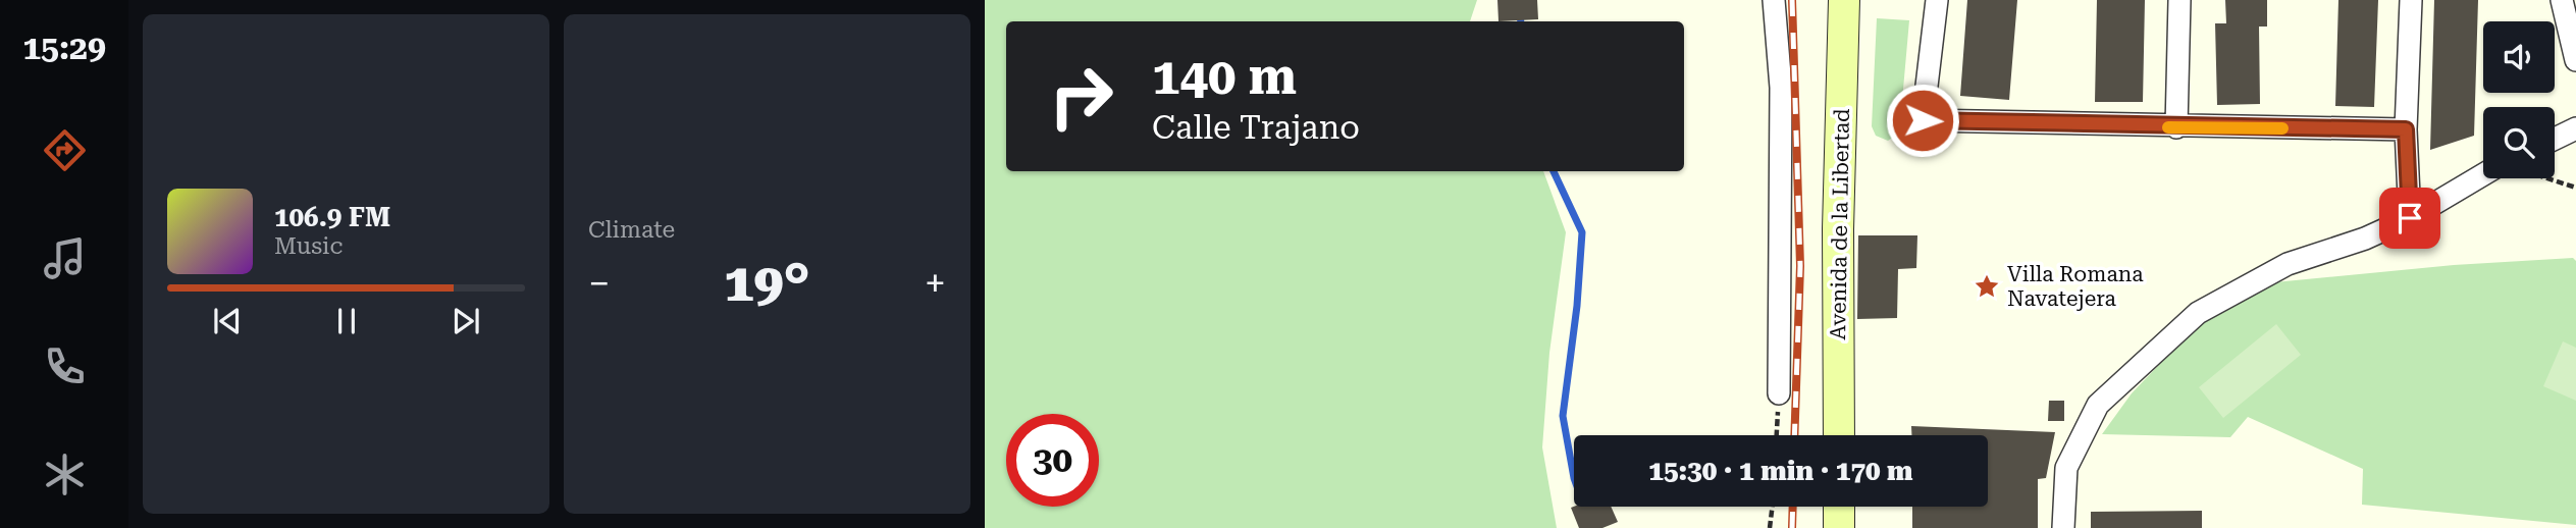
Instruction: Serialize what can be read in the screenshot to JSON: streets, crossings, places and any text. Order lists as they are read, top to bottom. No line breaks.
{"streets":{"main road":["Avenida de la Libertad"]},"places":{"place":["Villa Romana Navatejera"]},"page":{"tabs":"15:29","tile":"Climate","turn":["140 m","Calle Trajano"],"song":["106.9 FM","Music"],"heat":["−","19°","+"],"limit":"30","trip":"15:30 · 1 min · 170 m"}}
